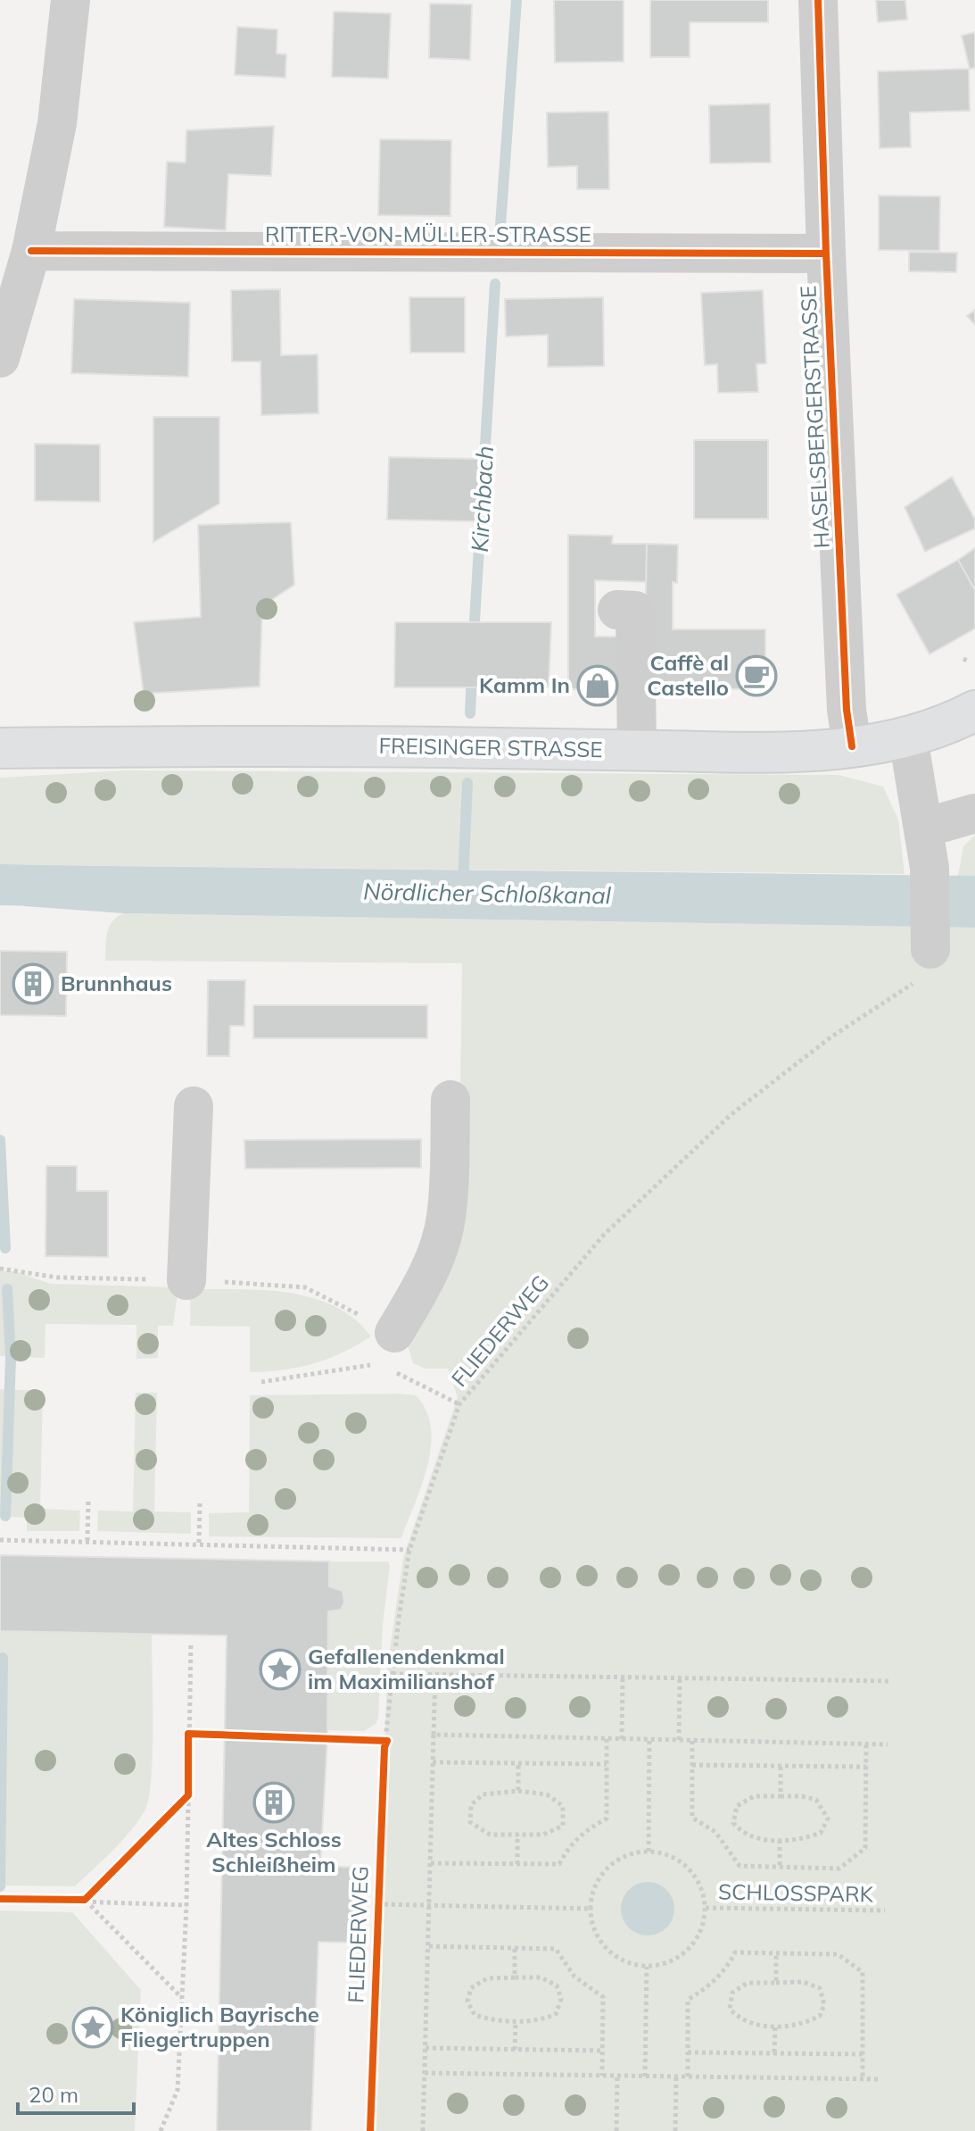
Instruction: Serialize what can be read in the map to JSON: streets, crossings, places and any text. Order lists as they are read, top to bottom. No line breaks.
{"streets":{"main road":["FREISINGER STRASSE"],"street":["RITTER-VON-MÜLLER-STRASSE","HASELSBERGERSTRASSE"],"path":["SCHLOSSPARK"],"cycle path":["FLIEDERWEG"]},"crossings":[["RITTER-VON-MÜLLER-STRASSE","HASELSBERGERSTRASSE"],["HASELSBERGERSTRASSE","FREISINGER STRASSE"]],"water":["Kirchbach","Nördlicher Schloßkanal"],"places":{"cafe":["Caffè al Castello"],"shop":["Kamm In"],"building":["Brunnhaus","Altes Schloss Schleißheim"],"place":["Gefallenendenkmal im Maximilianshof","Königlich Bayrische Fliegertruppen"]},"scale_bar":"20 m"}
